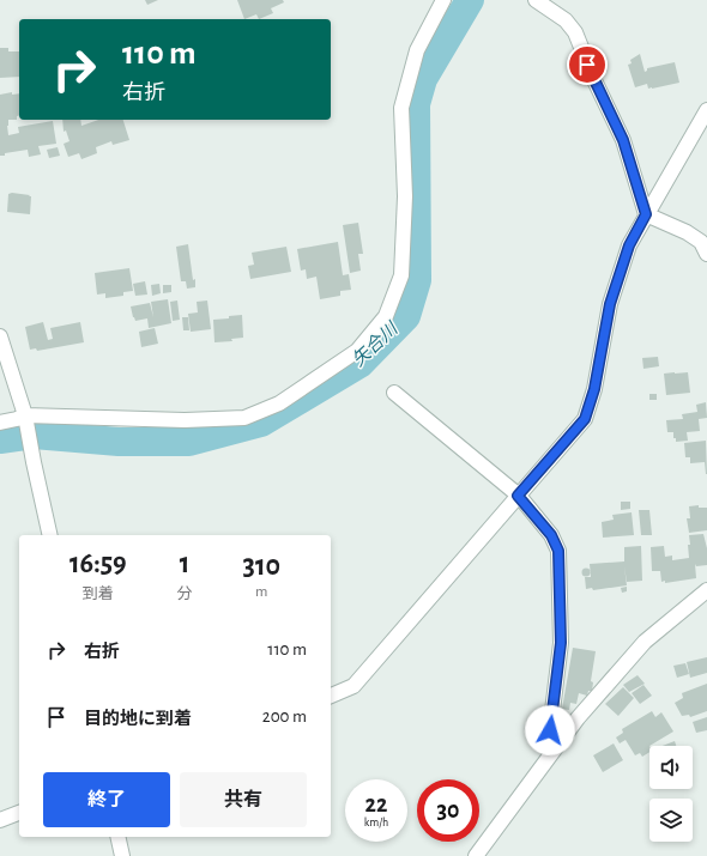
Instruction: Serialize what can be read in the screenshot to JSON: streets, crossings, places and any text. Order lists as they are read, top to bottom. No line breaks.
{"water":["矢合川"],"page":{"turn":["110 m","右折"],"eta":["16:59","到着","1","分","310","m"],"list":[{"name":"右折","value":"110 m"},{"name":"目的地に到着","value":"200 m"}],"buttons":["終了","共有"],"speed":"22 km/h","limit":"30"}}
